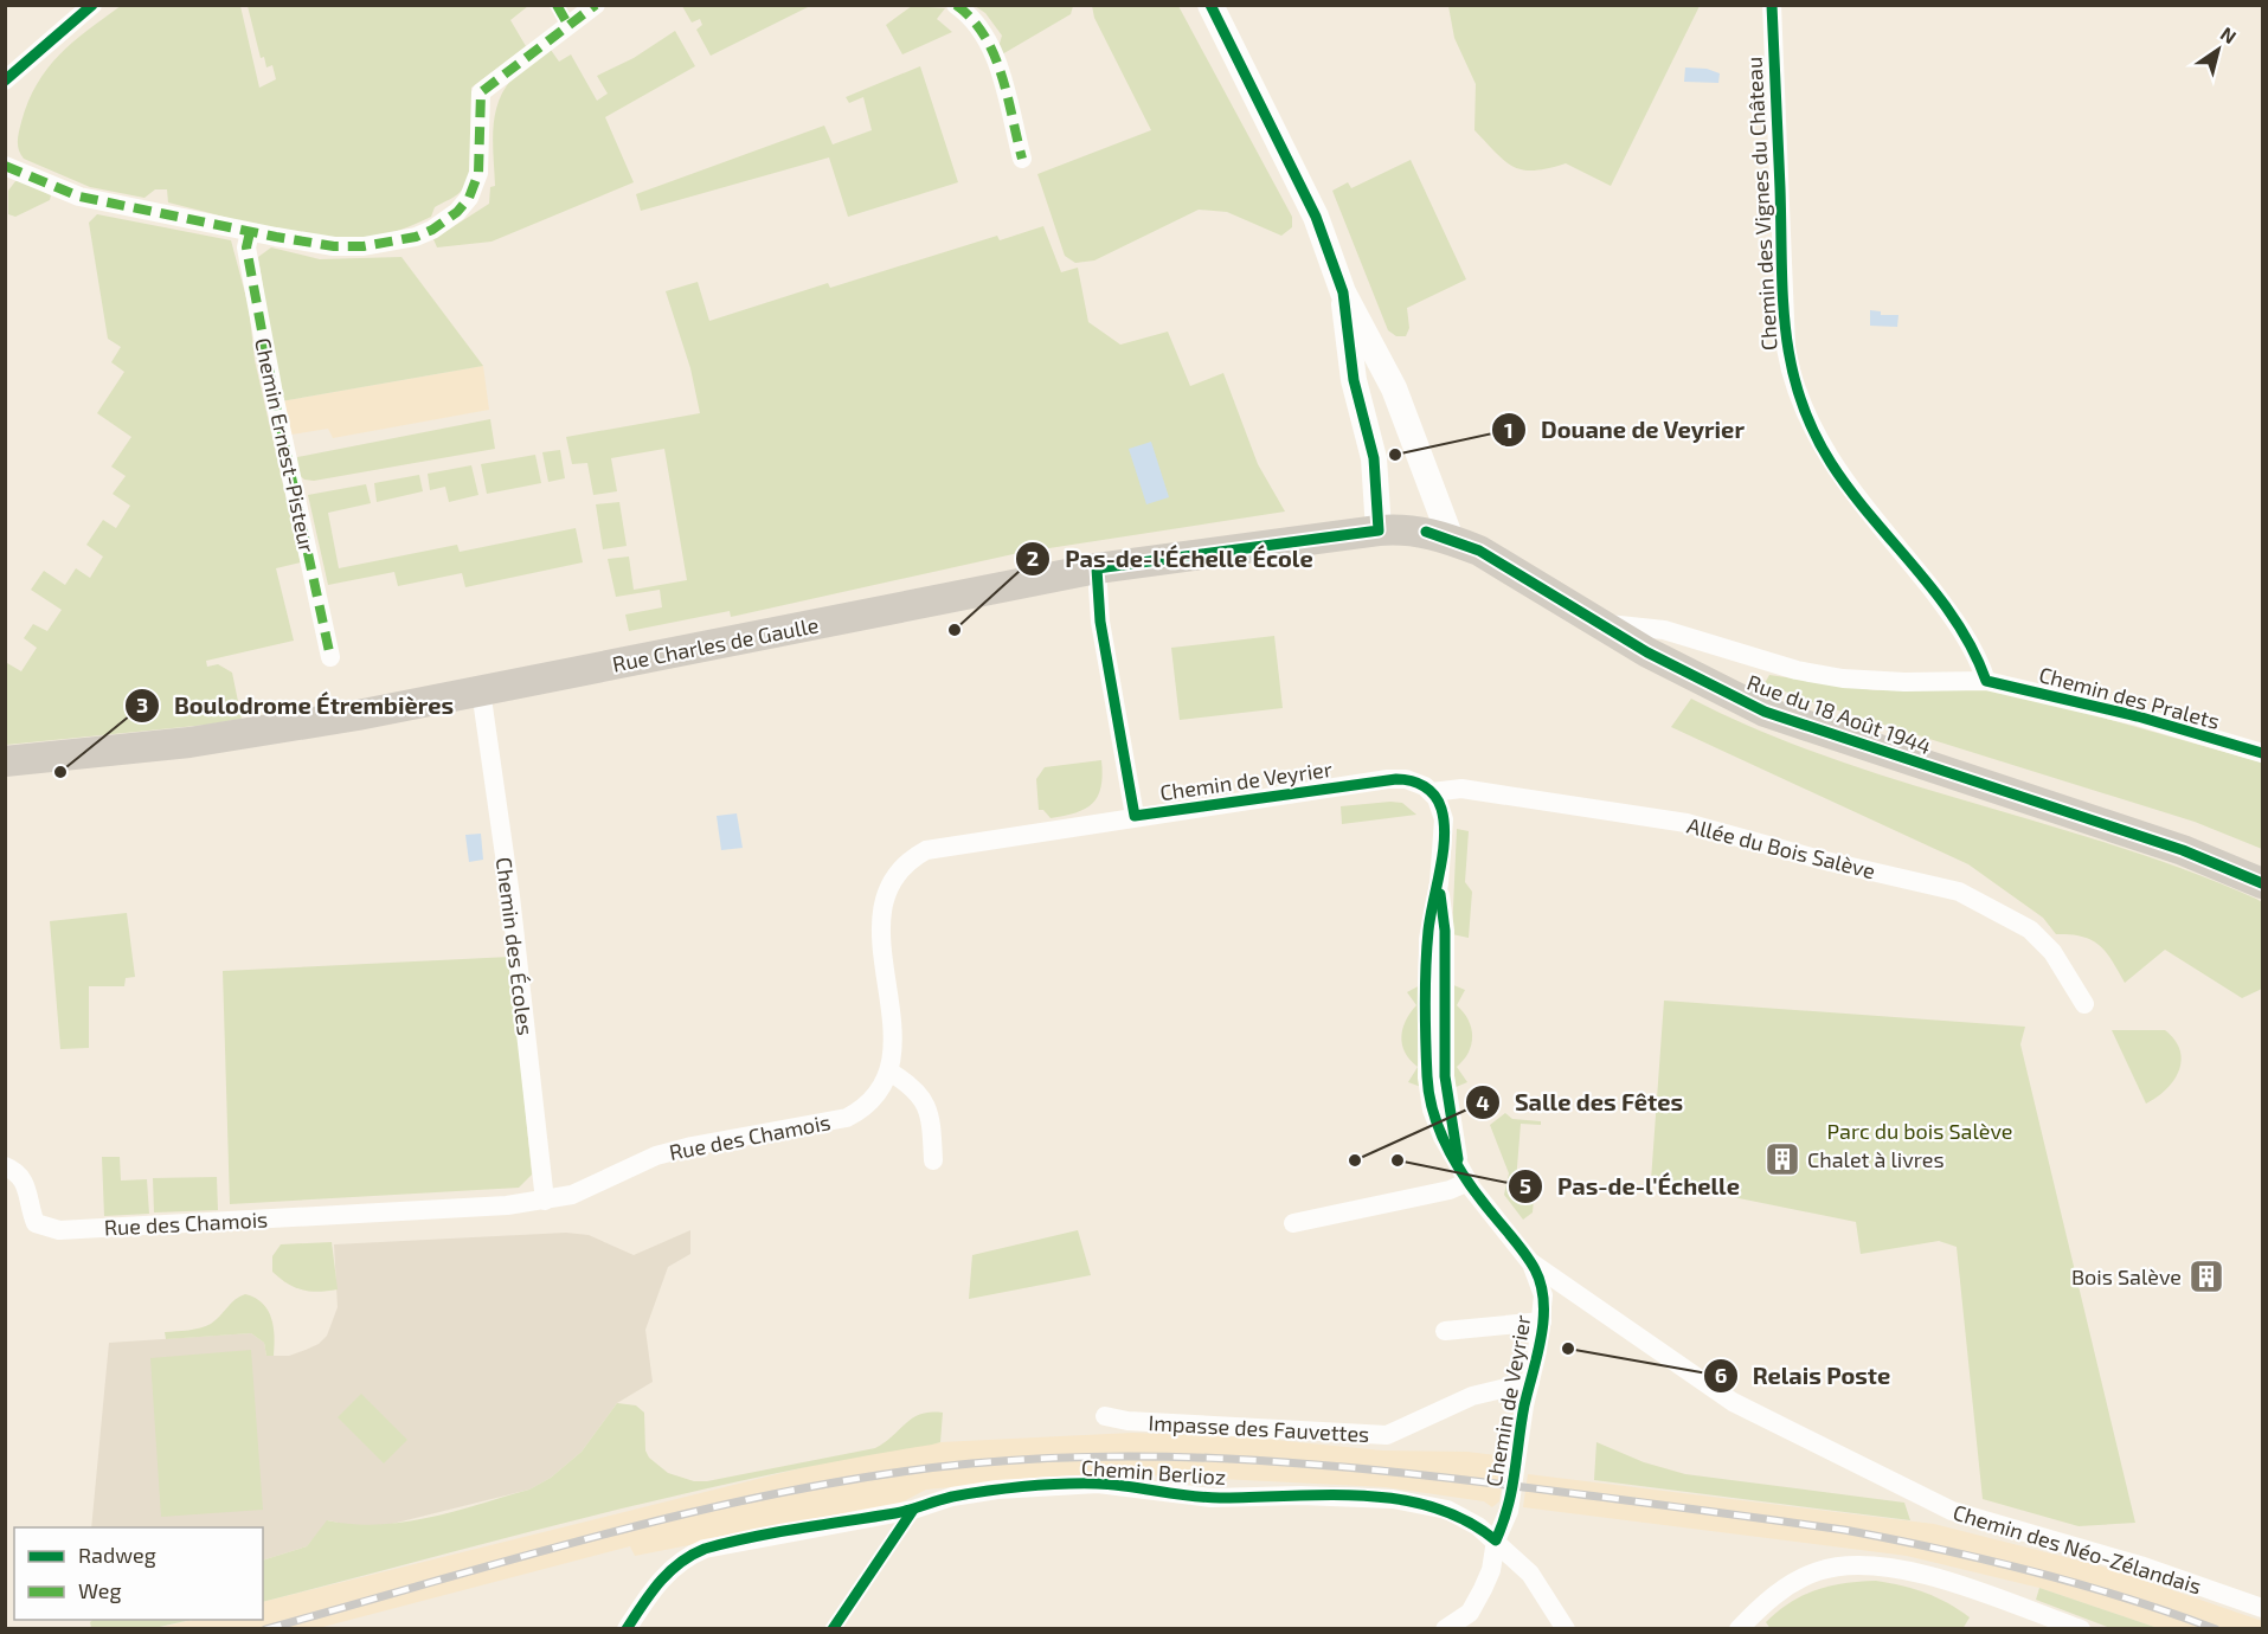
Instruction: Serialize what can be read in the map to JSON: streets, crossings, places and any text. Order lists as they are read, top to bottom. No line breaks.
{"streets":{"main road":["Rue Charles de Gaulle","Rue du 18 Août 1944"],"street":["Chemin des Vignes du Château","Chemin Ernest-Pisteur","Chemin des Pralets","Chemin de Veyrier","Allée du Bois Salève","Chemin des Écoles","Rue des Chamois","Impasse des Fauvettes","Chemin Berlioz","Chemin des Néo-Zélandais"]},"crossings":[["Chemin des Vignes du Château","Chemin des Pralets"],["Rue Charles de Gaulle","Rue du 18 Août 1944"],["Rue Charles de Gaulle","Chemin de Veyrier"],["Rue Charles de Gaulle","Chemin des Écoles"],["Chemin des Pralets","Rue du 18 Août 1944"],["Chemin de Veyrier","Allée du Bois Salève"],["Chemin de Veyrier","Rue des Chamois"],["Chemin de Veyrier","Impasse des Fauvettes"],["Chemin de Veyrier","Chemin Berlioz"],["Chemin de Veyrier","Chemin des Néo-Zélandais"],["Chemin des Écoles","Rue des Chamois"]],"parks":["Parc du bois Salève"],"places":{"other":["Douane de Veyrier","Pas-de-l'Échelle École","Boulodrome Étrembières","Salle des Fêtes","Pas-de-l'Échelle","Relais Poste"],"building":["Chalet à livres","Bois Salève"]},"legend":["Radweg","Weg"],"north":"top right"}
